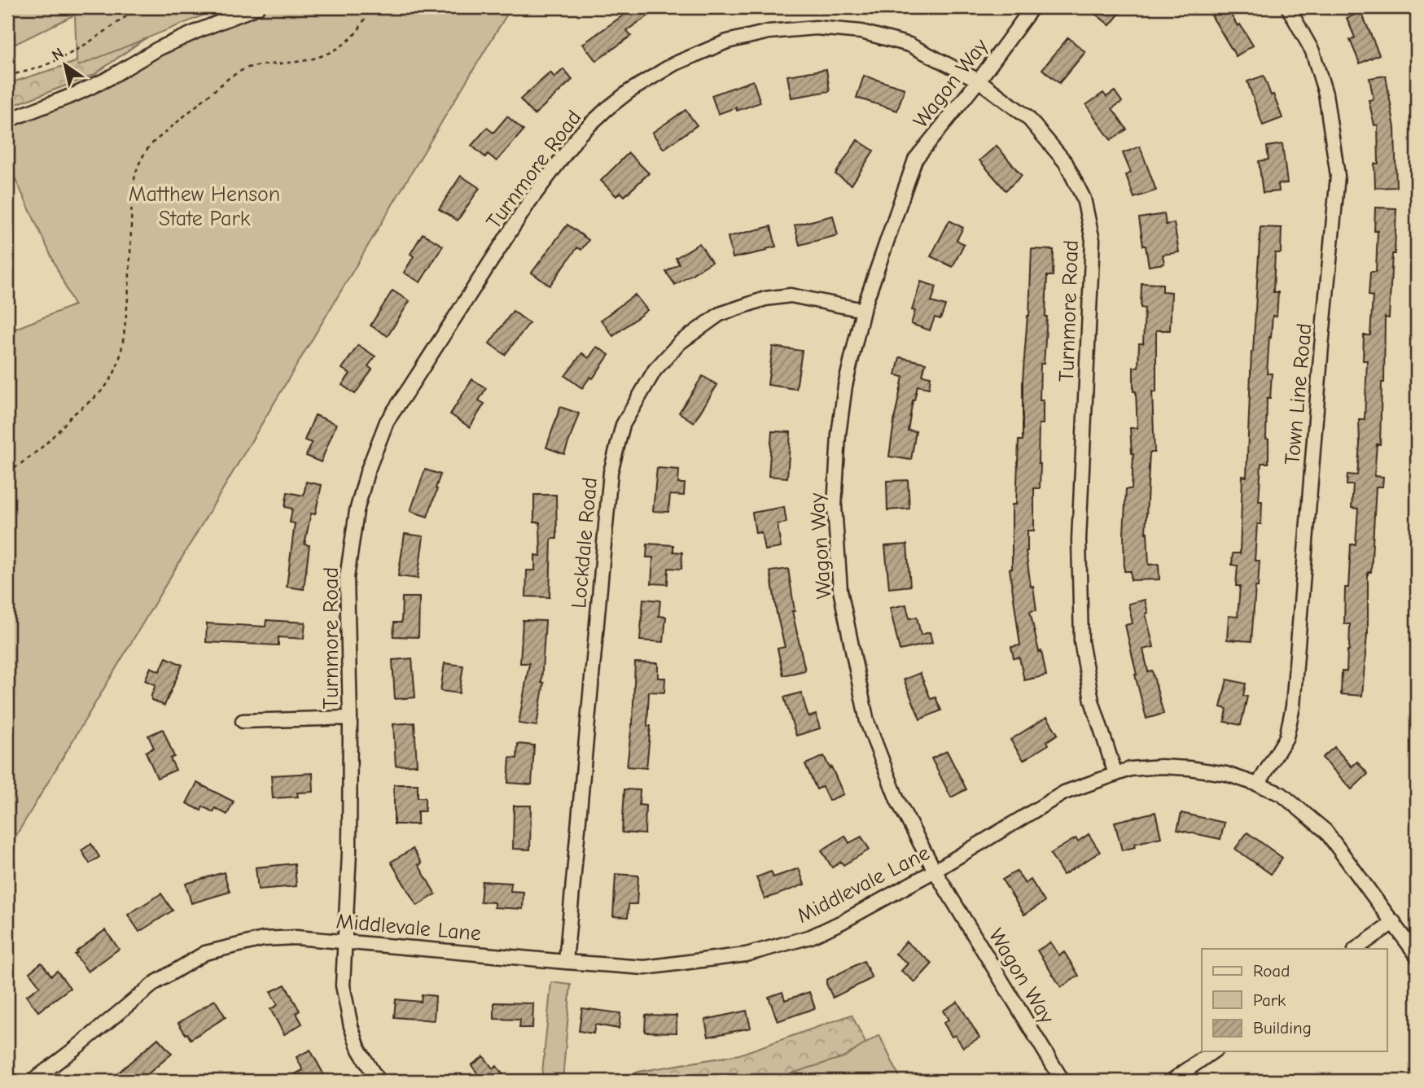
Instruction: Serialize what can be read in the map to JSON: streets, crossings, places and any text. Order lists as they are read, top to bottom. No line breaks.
{"streets":{"street":["Wagon Way","Turnmore Road","Town Line Road","Lockdale Road","Middlevale Lane"]},"crossings":[["Wagon Way","Turnmore Road"],["Wagon Way","Lockdale Road"],["Wagon Way","Middlevale Lane"],["Turnmore Road","Middlevale Lane"],["Town Line Road","Middlevale Lane"],["Lockdale Road","Middlevale Lane"]],"parks":["Matthew Henson State Park"],"legend":["Road","Park","Building"],"north":"top left"}
